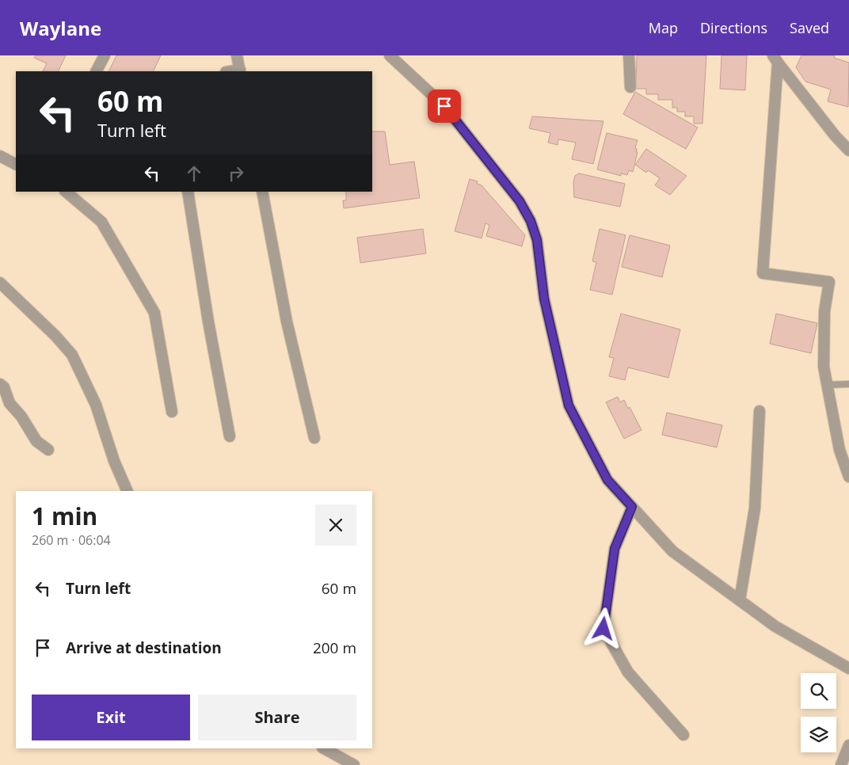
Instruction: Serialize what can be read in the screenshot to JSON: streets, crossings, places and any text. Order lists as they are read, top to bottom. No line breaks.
{"page":{"header":"Waylane","nav":["Map","Directions","Saved"],"turn":["60 m","Turn left"],"heading":["1 min","260 m · 06:04"],"list":[{"name":"Turn left","value":"60 m"},{"name":"Arrive at destination","value":"200 m"}],"buttons":["Exit","Share"]}}
